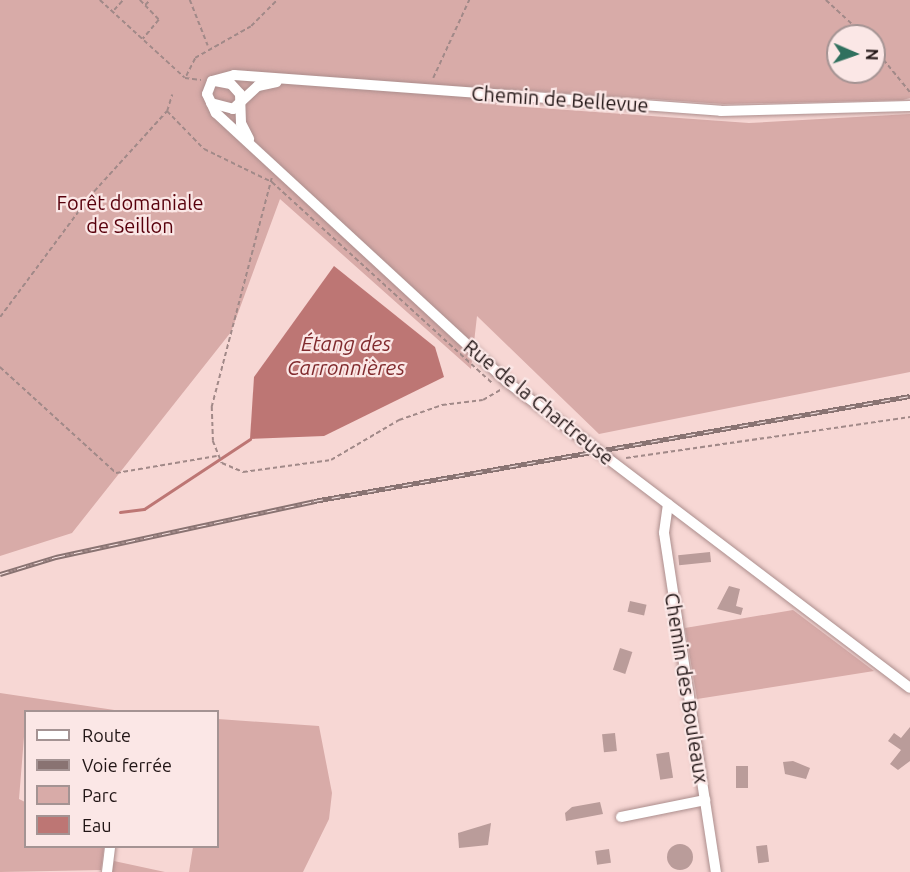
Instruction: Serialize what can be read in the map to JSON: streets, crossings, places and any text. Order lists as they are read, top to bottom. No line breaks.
{"streets":{"street":["Chemin de Bellevue","Rue de la Chartreuse","Chemin des Bouleaux"]},"crossings":[["Rue de la Chartreuse","Chemin des Bouleaux"]],"water":["Étang des Carronnières"],"parks":["Forêt domaniale de Seillon"],"legend":["Route","Voie ferrée","Parc","Eau"],"north":"right"}
